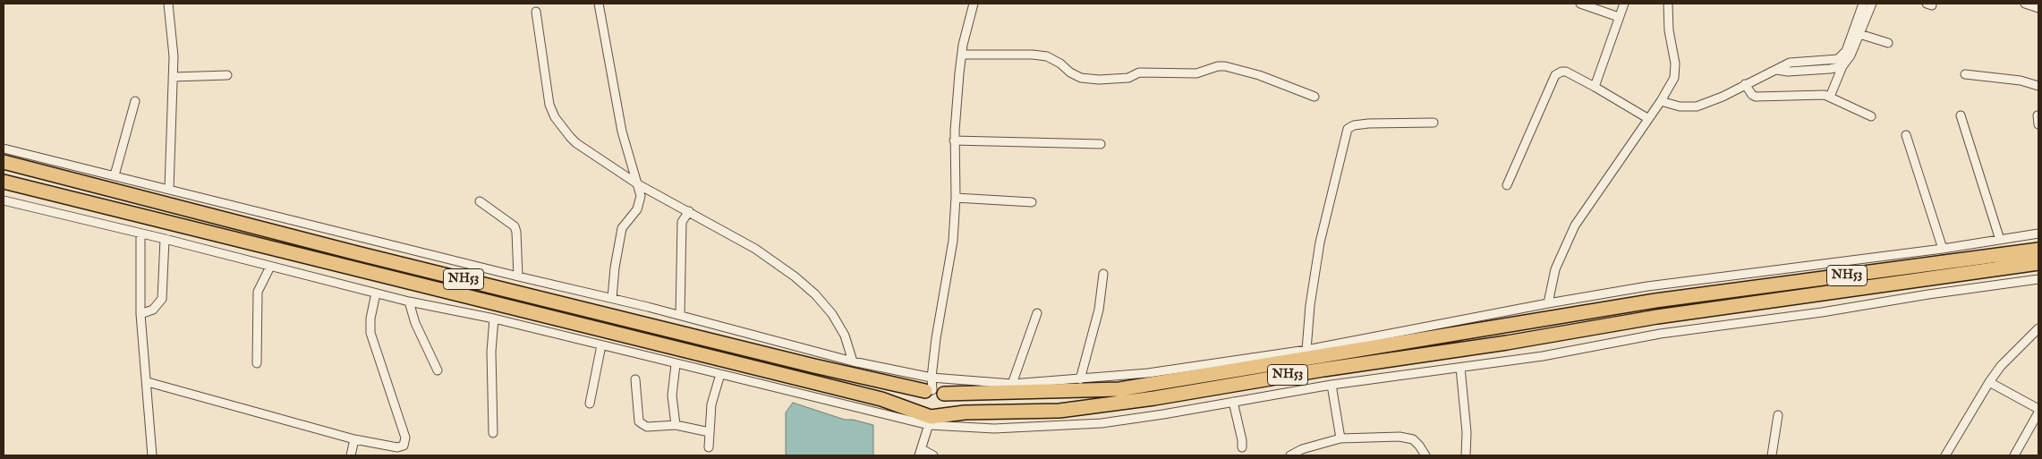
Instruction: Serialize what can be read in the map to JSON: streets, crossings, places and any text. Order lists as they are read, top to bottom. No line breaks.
{"streets":{"highway":["NH53"]}}
